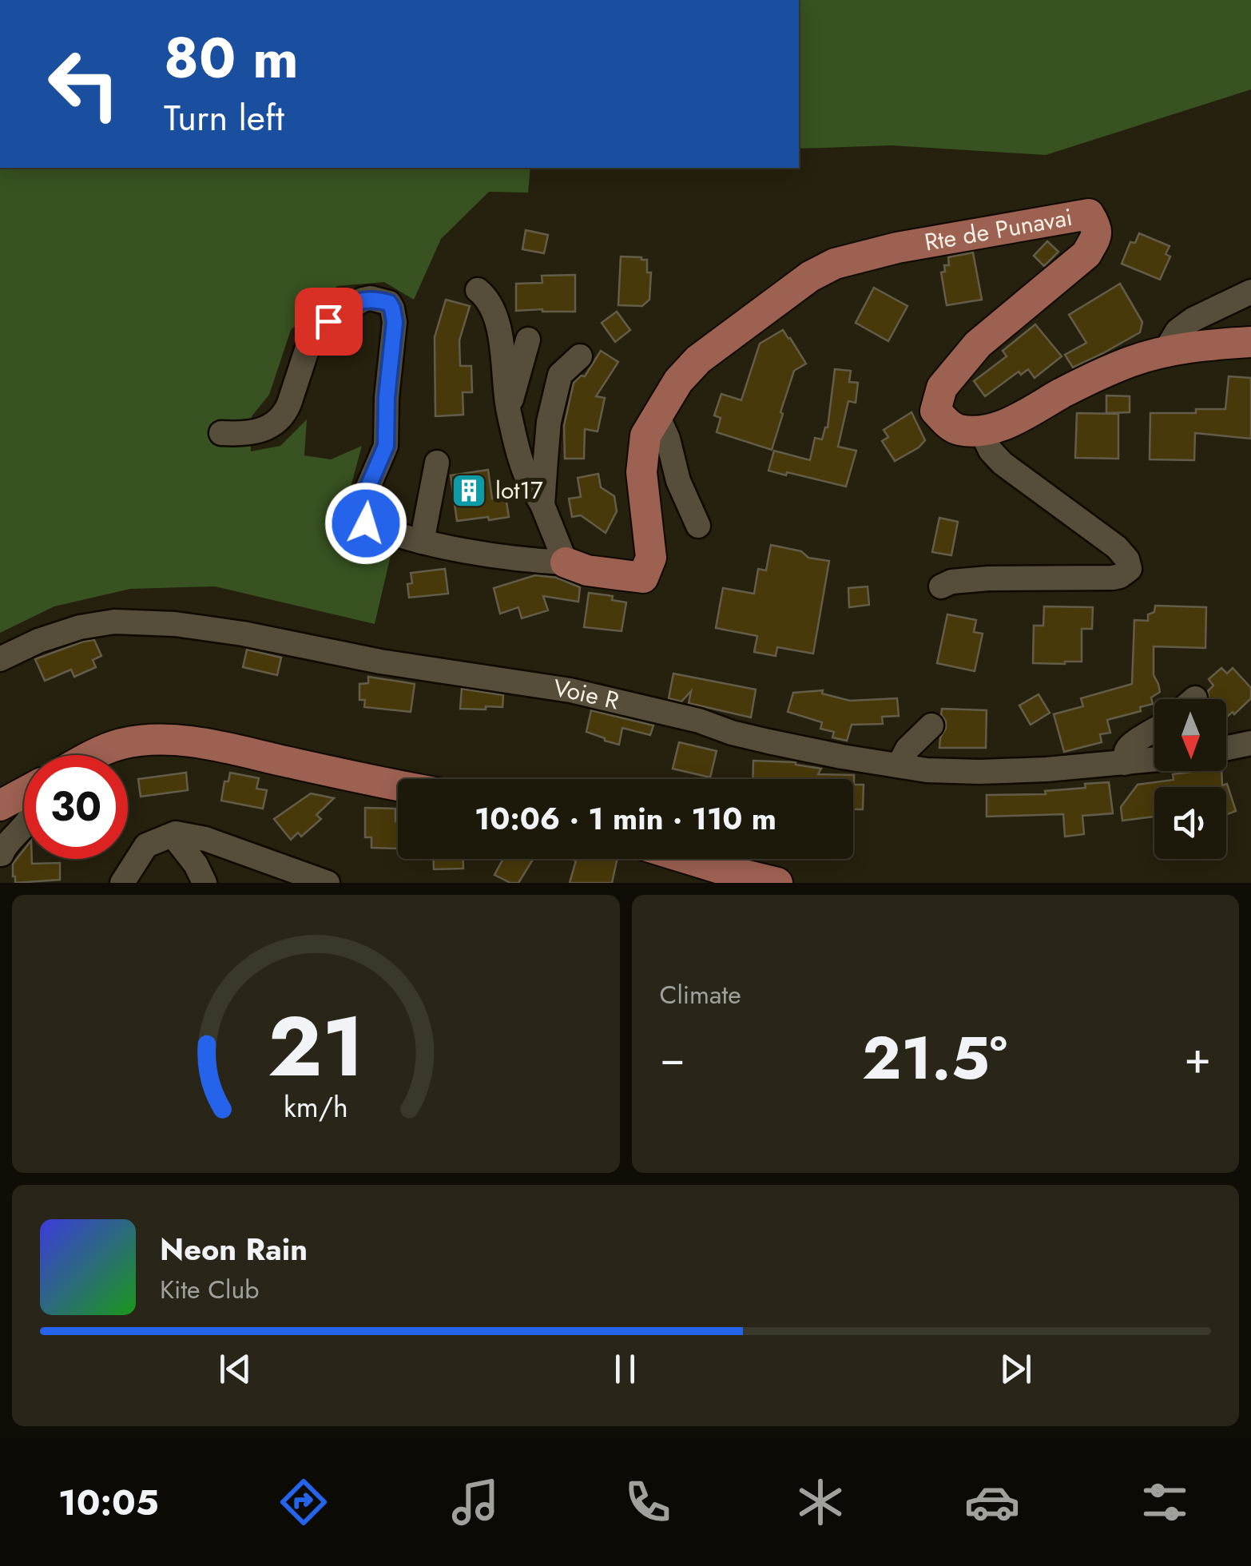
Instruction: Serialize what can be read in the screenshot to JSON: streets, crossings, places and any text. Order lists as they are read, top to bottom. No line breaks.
{"streets":{"main road":["Rte de Punavai"],"street":["Voie R"]},"places":{"building":["lot17"]},"north":"bottom","page":{"turn":["80 m","Turn left"],"limit":"30","trip":"10:06 · 1 min · 110 m","tile":"Climate","heat":["−","21.5°","+"],"song":["Neon Rain","Kite Club"],"tabs":"10:05","gauge":["21","km/h"]}}
